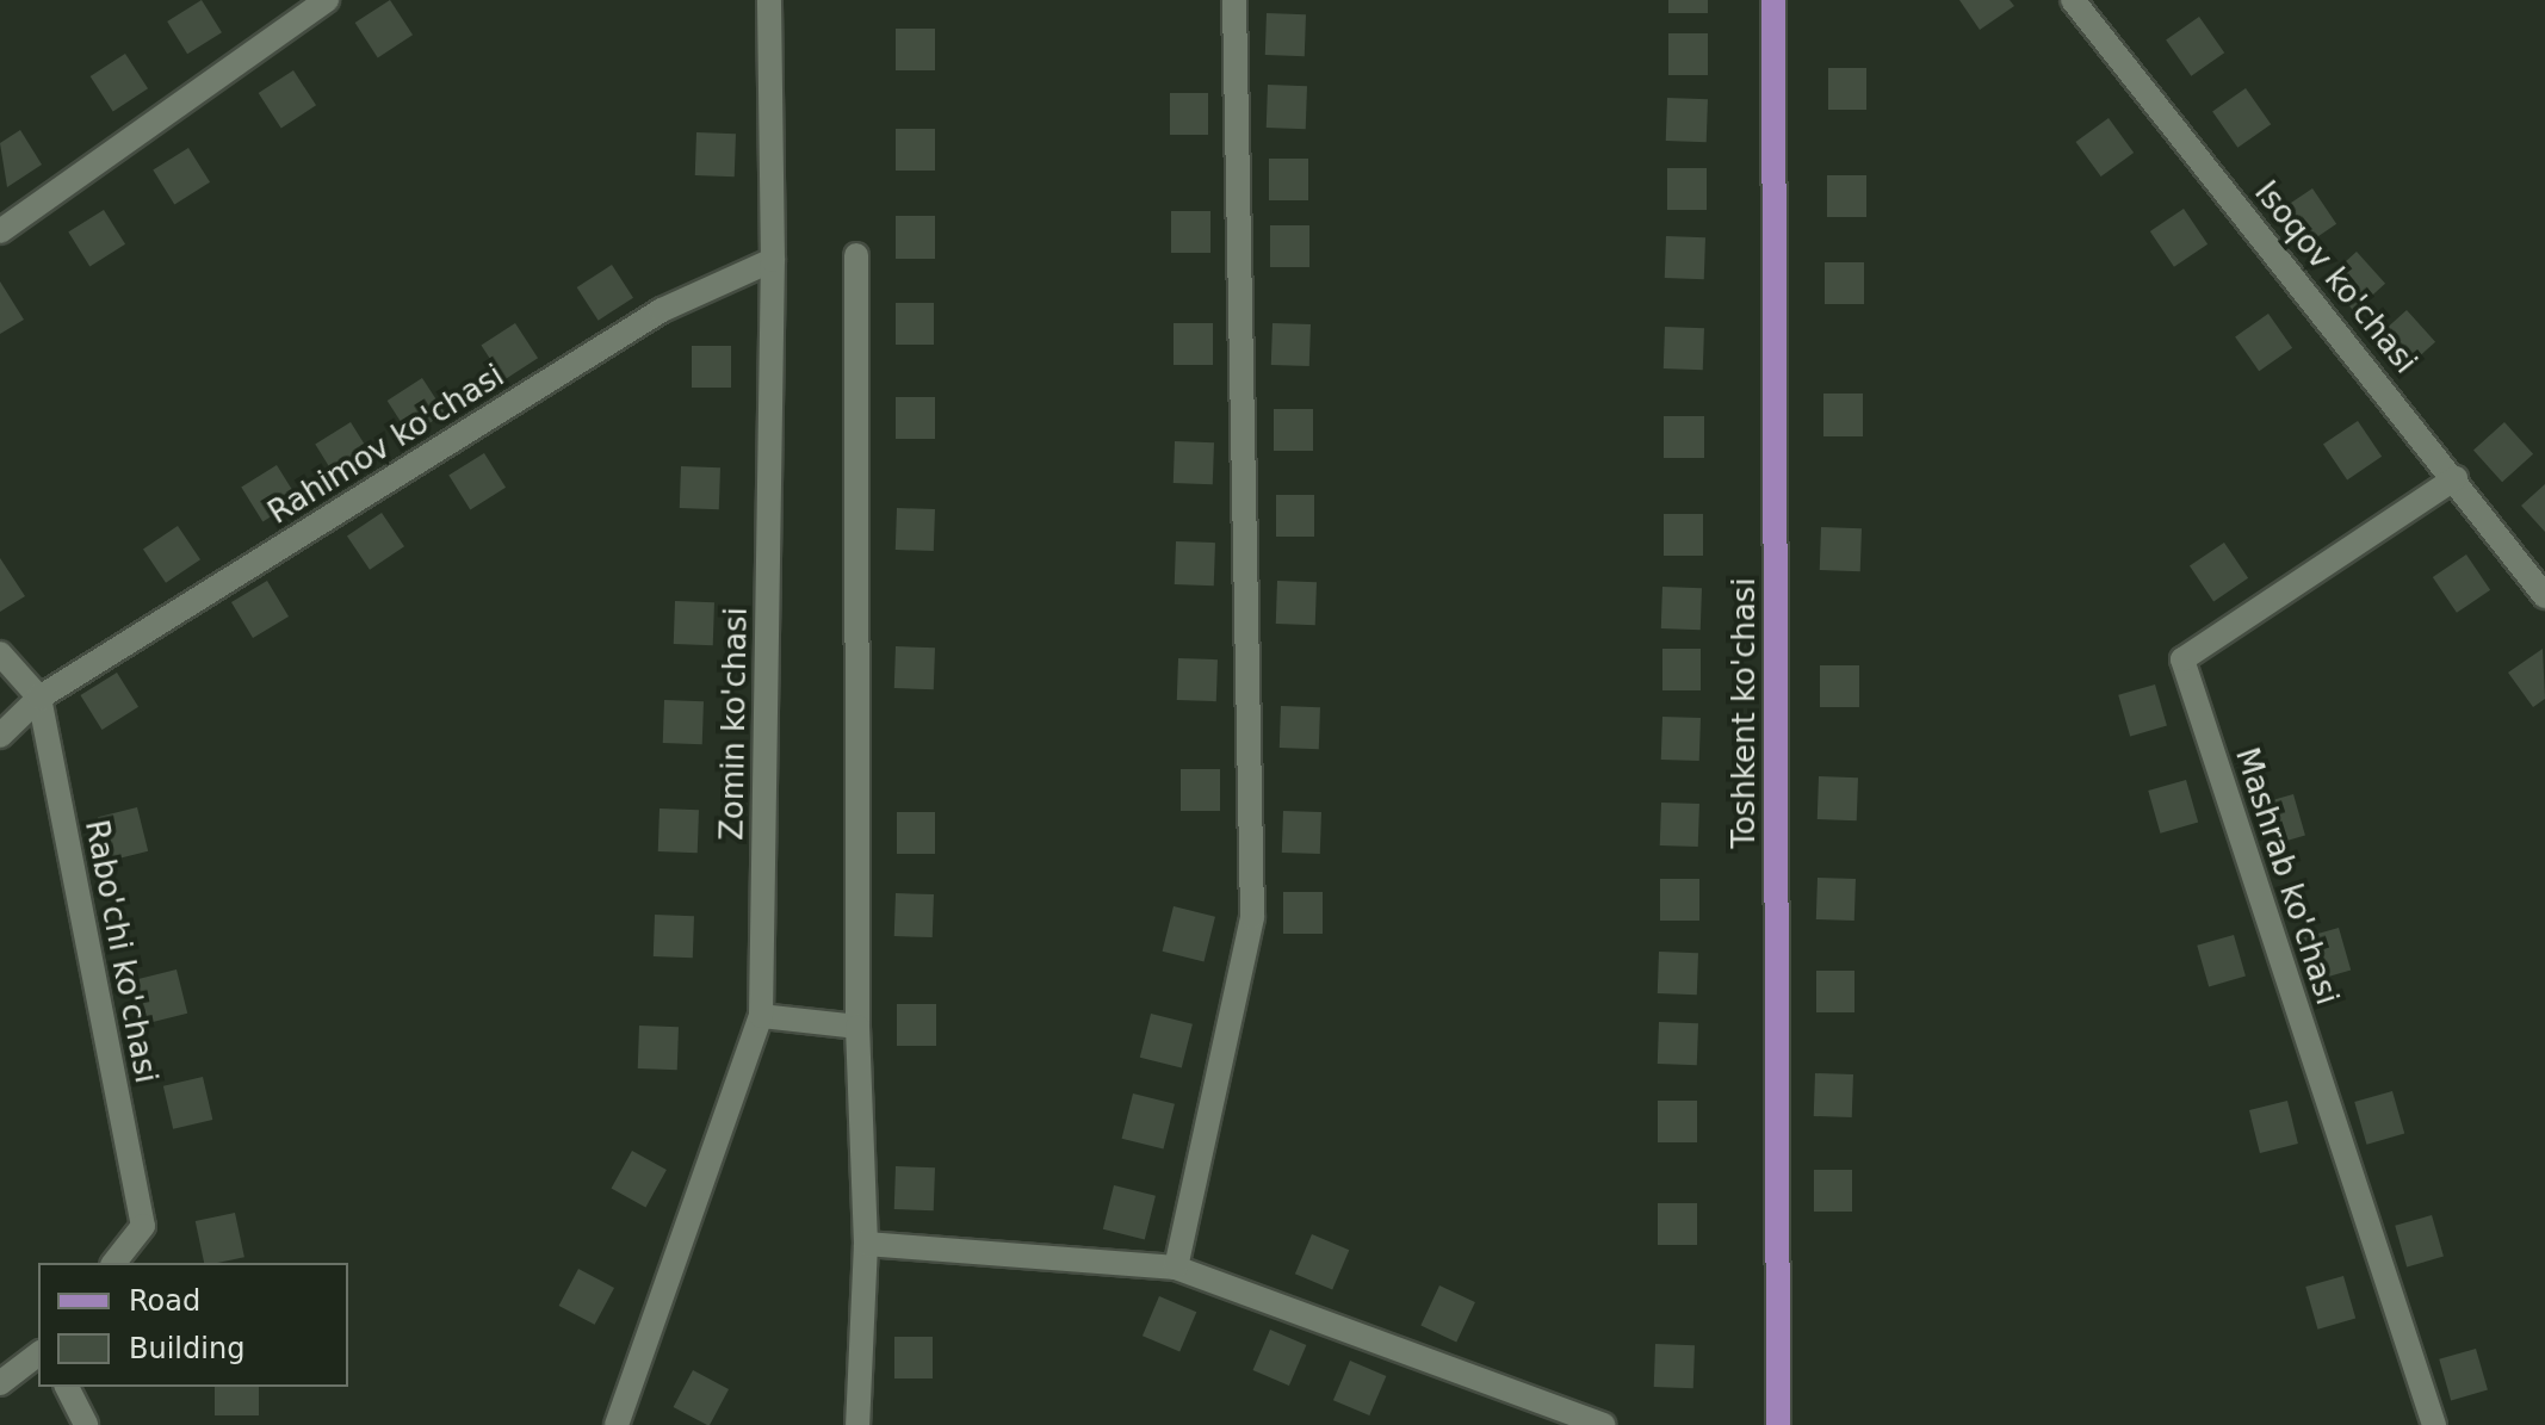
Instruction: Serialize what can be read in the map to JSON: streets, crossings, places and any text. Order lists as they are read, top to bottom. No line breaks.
{"streets":{"main road":["Toshkent ko'chasi"],"street":["Isoqov ko'chasi","Rahimov ko'chasi","Zomin ko'chasi","Mashrab ko'chasi","Rabo'chi ko'chasi"]},"crossings":[["Isoqov ko'chasi","Mashrab ko'chasi"],["Rahimov ko'chasi","Zomin ko'chasi"],["Rahimov ko'chasi","Rabo'chi ko'chasi"]],"legend":["Road","Building"]}
